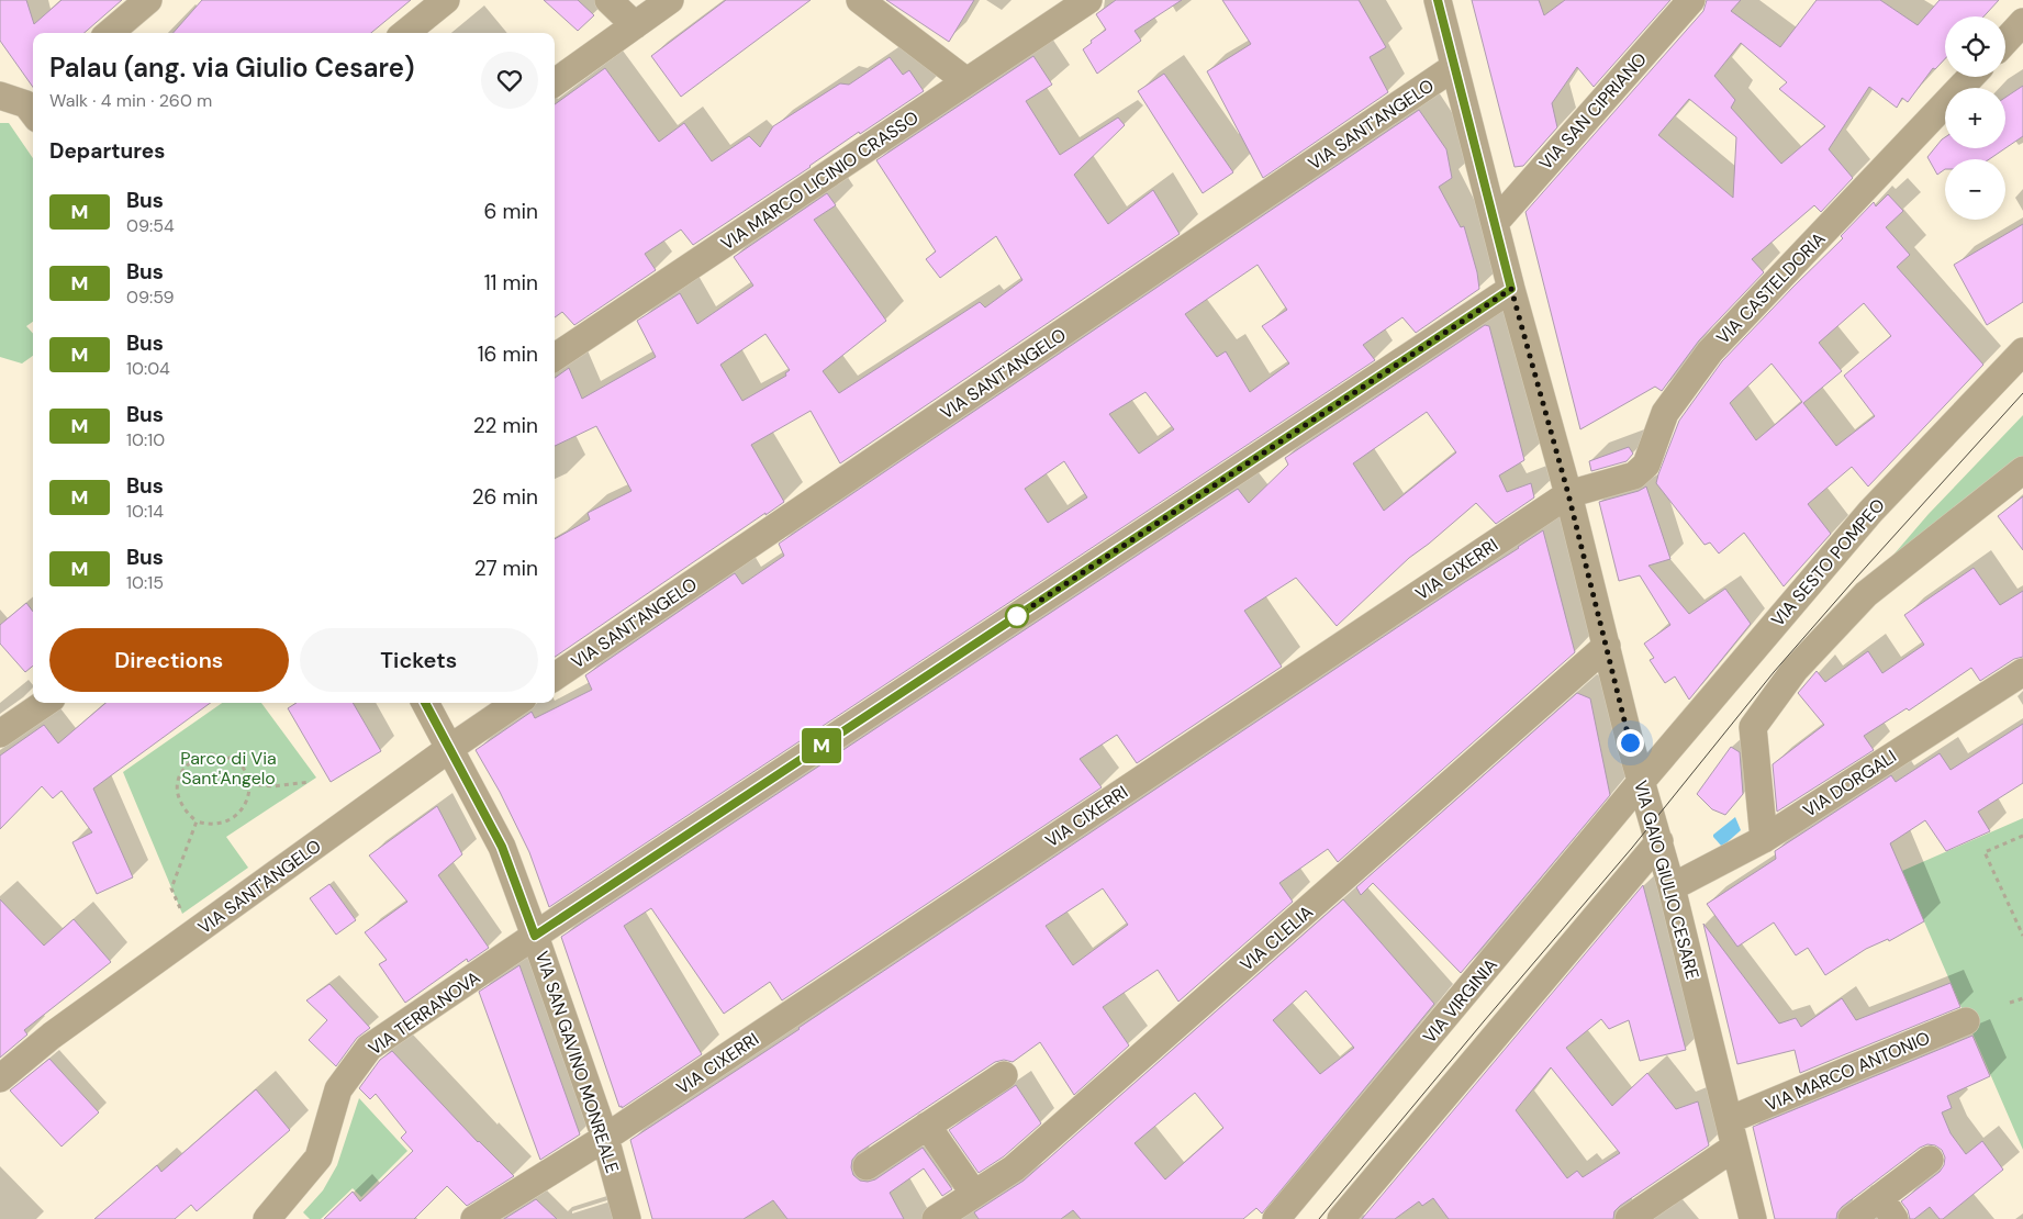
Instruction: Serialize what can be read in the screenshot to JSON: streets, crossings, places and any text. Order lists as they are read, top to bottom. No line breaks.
{"streets":{"street":["VIA SAN CIPRIANO","VIA SANT'ANGELO","VIA MARCO LICINIO CRASSO","VIA CASTELDORIA","VIA SESTO POMPEO","VIA CIXERRI","VIA DORGALI","VIA GAIO GIULIO CESARE","VIA CLELIA","VIA VIRGINIA","VIA TERRANOVA","VIA SAN GAVINO MONREALE","VIA MARCO ANTONIO"]},"crossings":[["VIA SAN CIPRIANO","VIA GAIO GIULIO CESARE"],["VIA SANT'ANGELO","VIA GAIO GIULIO CESARE"],["VIA SANT'ANGELO","VIA SAN GAVINO MONREALE"],["VIA CASTELDORIA","VIA CIXERRI"],["VIA CASTELDORIA","VIA GAIO GIULIO CESARE"],["VIA SESTO POMPEO","VIA GAIO GIULIO CESARE"],["VIA SESTO POMPEO","VIA VIRGINIA"],["VIA CIXERRI","VIA GAIO GIULIO CESARE"],["VIA CIXERRI","VIA SAN GAVINO MONREALE"],["VIA DORGALI","VIA GAIO GIULIO CESARE"],["VIA GAIO GIULIO CESARE","VIA CLELIA"],["VIA GAIO GIULIO CESARE","VIA VIRGINIA"],["VIA GAIO GIULIO CESARE","VIA TERRANOVA"],["VIA GAIO GIULIO CESARE","VIA MARCO ANTONIO"],["VIA TERRANOVA","VIA SAN GAVINO MONREALE"]],"parks":["Parco di Via Sant'Angelo"],"lines":["bus line M"],"page":{"on_map":"M","map_buttons":["+","−"],"heading":[["Palau (ang. via Giulio Cesare)","Walk · 4 min · 260 m"],"Departures"],"list":[{"mark":"M","name":"Bus","note":"09:54","value":"6 min"},{"mark":"M","name":"Bus","note":"09:59","value":"11 min"},{"mark":"M","name":"Bus","note":"10:04","value":"16 min"},{"mark":"M","name":"Bus","note":"10:10","value":"22 min"},{"mark":"M","name":"Bus","note":"10:14","value":"26 min"},{"mark":"M","name":"Bus","note":"10:15","value":"27 min"}],"buttons":["Directions","Tickets"]}}
